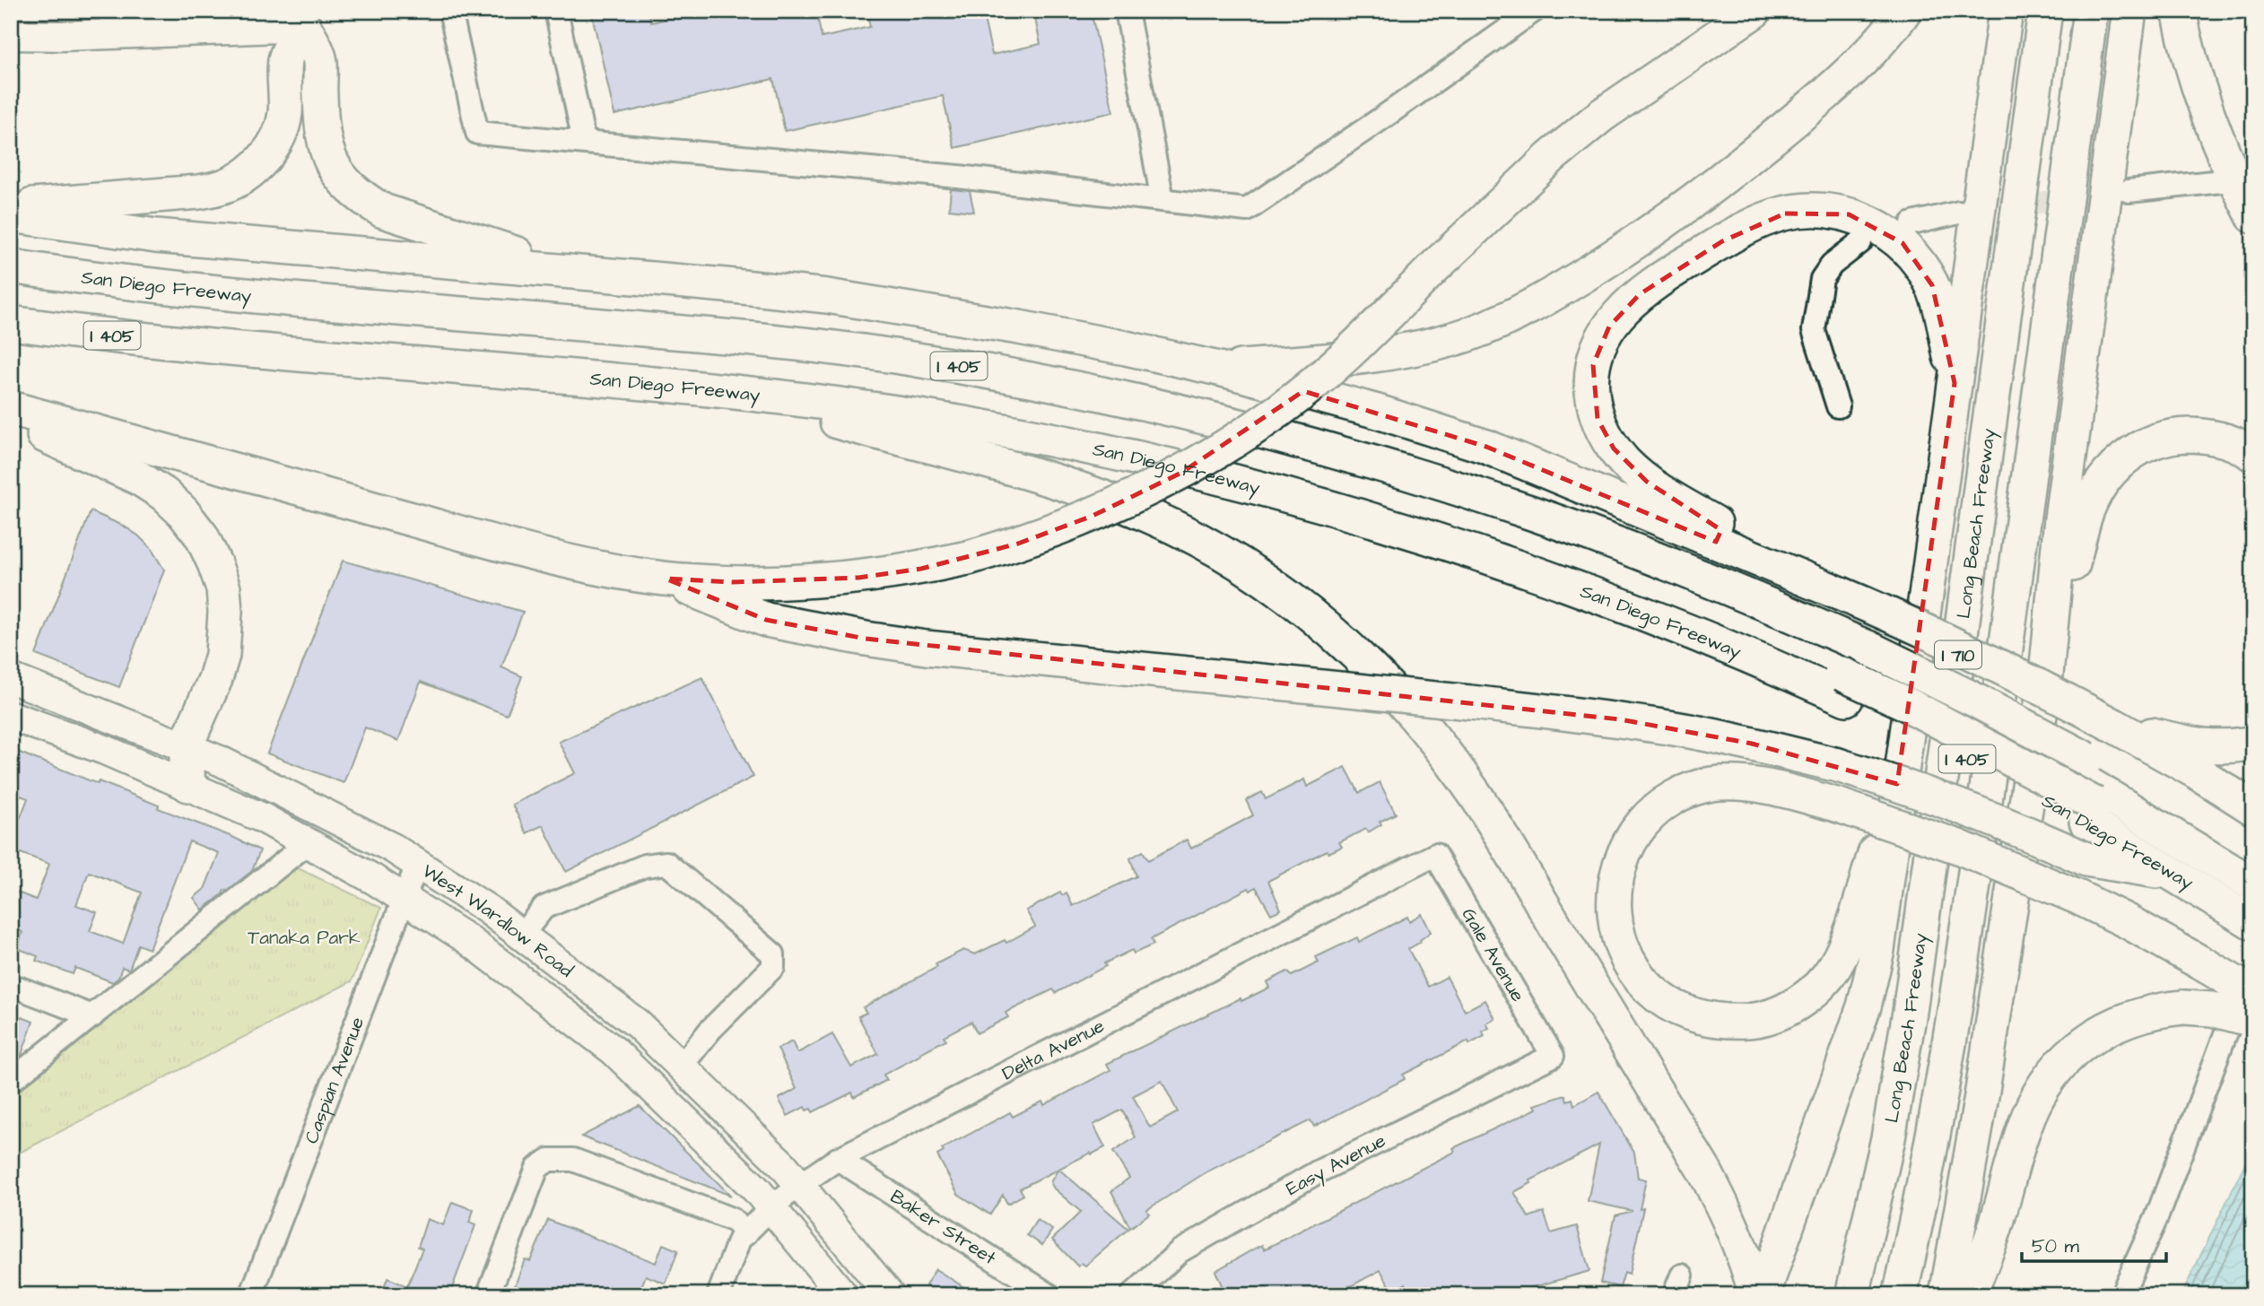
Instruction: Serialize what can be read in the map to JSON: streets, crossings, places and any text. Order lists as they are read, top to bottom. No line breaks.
{"streets":{"highway":["San Diego Freeway","I 405","Long Beach Freeway","I 710"],"main road":["West Wardlow Road"],"street":["Gale Avenue","Delta Avenue","Caspian Avenue","Easy Avenue","Baker Street"]},"crossings":[["West Wardlow Road","Delta Avenue"],["West Wardlow Road","Caspian Avenue"],["Gale Avenue","Delta Avenue"],["Gale Avenue","Easy Avenue"],["Delta Avenue","Baker Street"]],"parks":["Tanaka Park"],"scale_bar":"50 m"}
